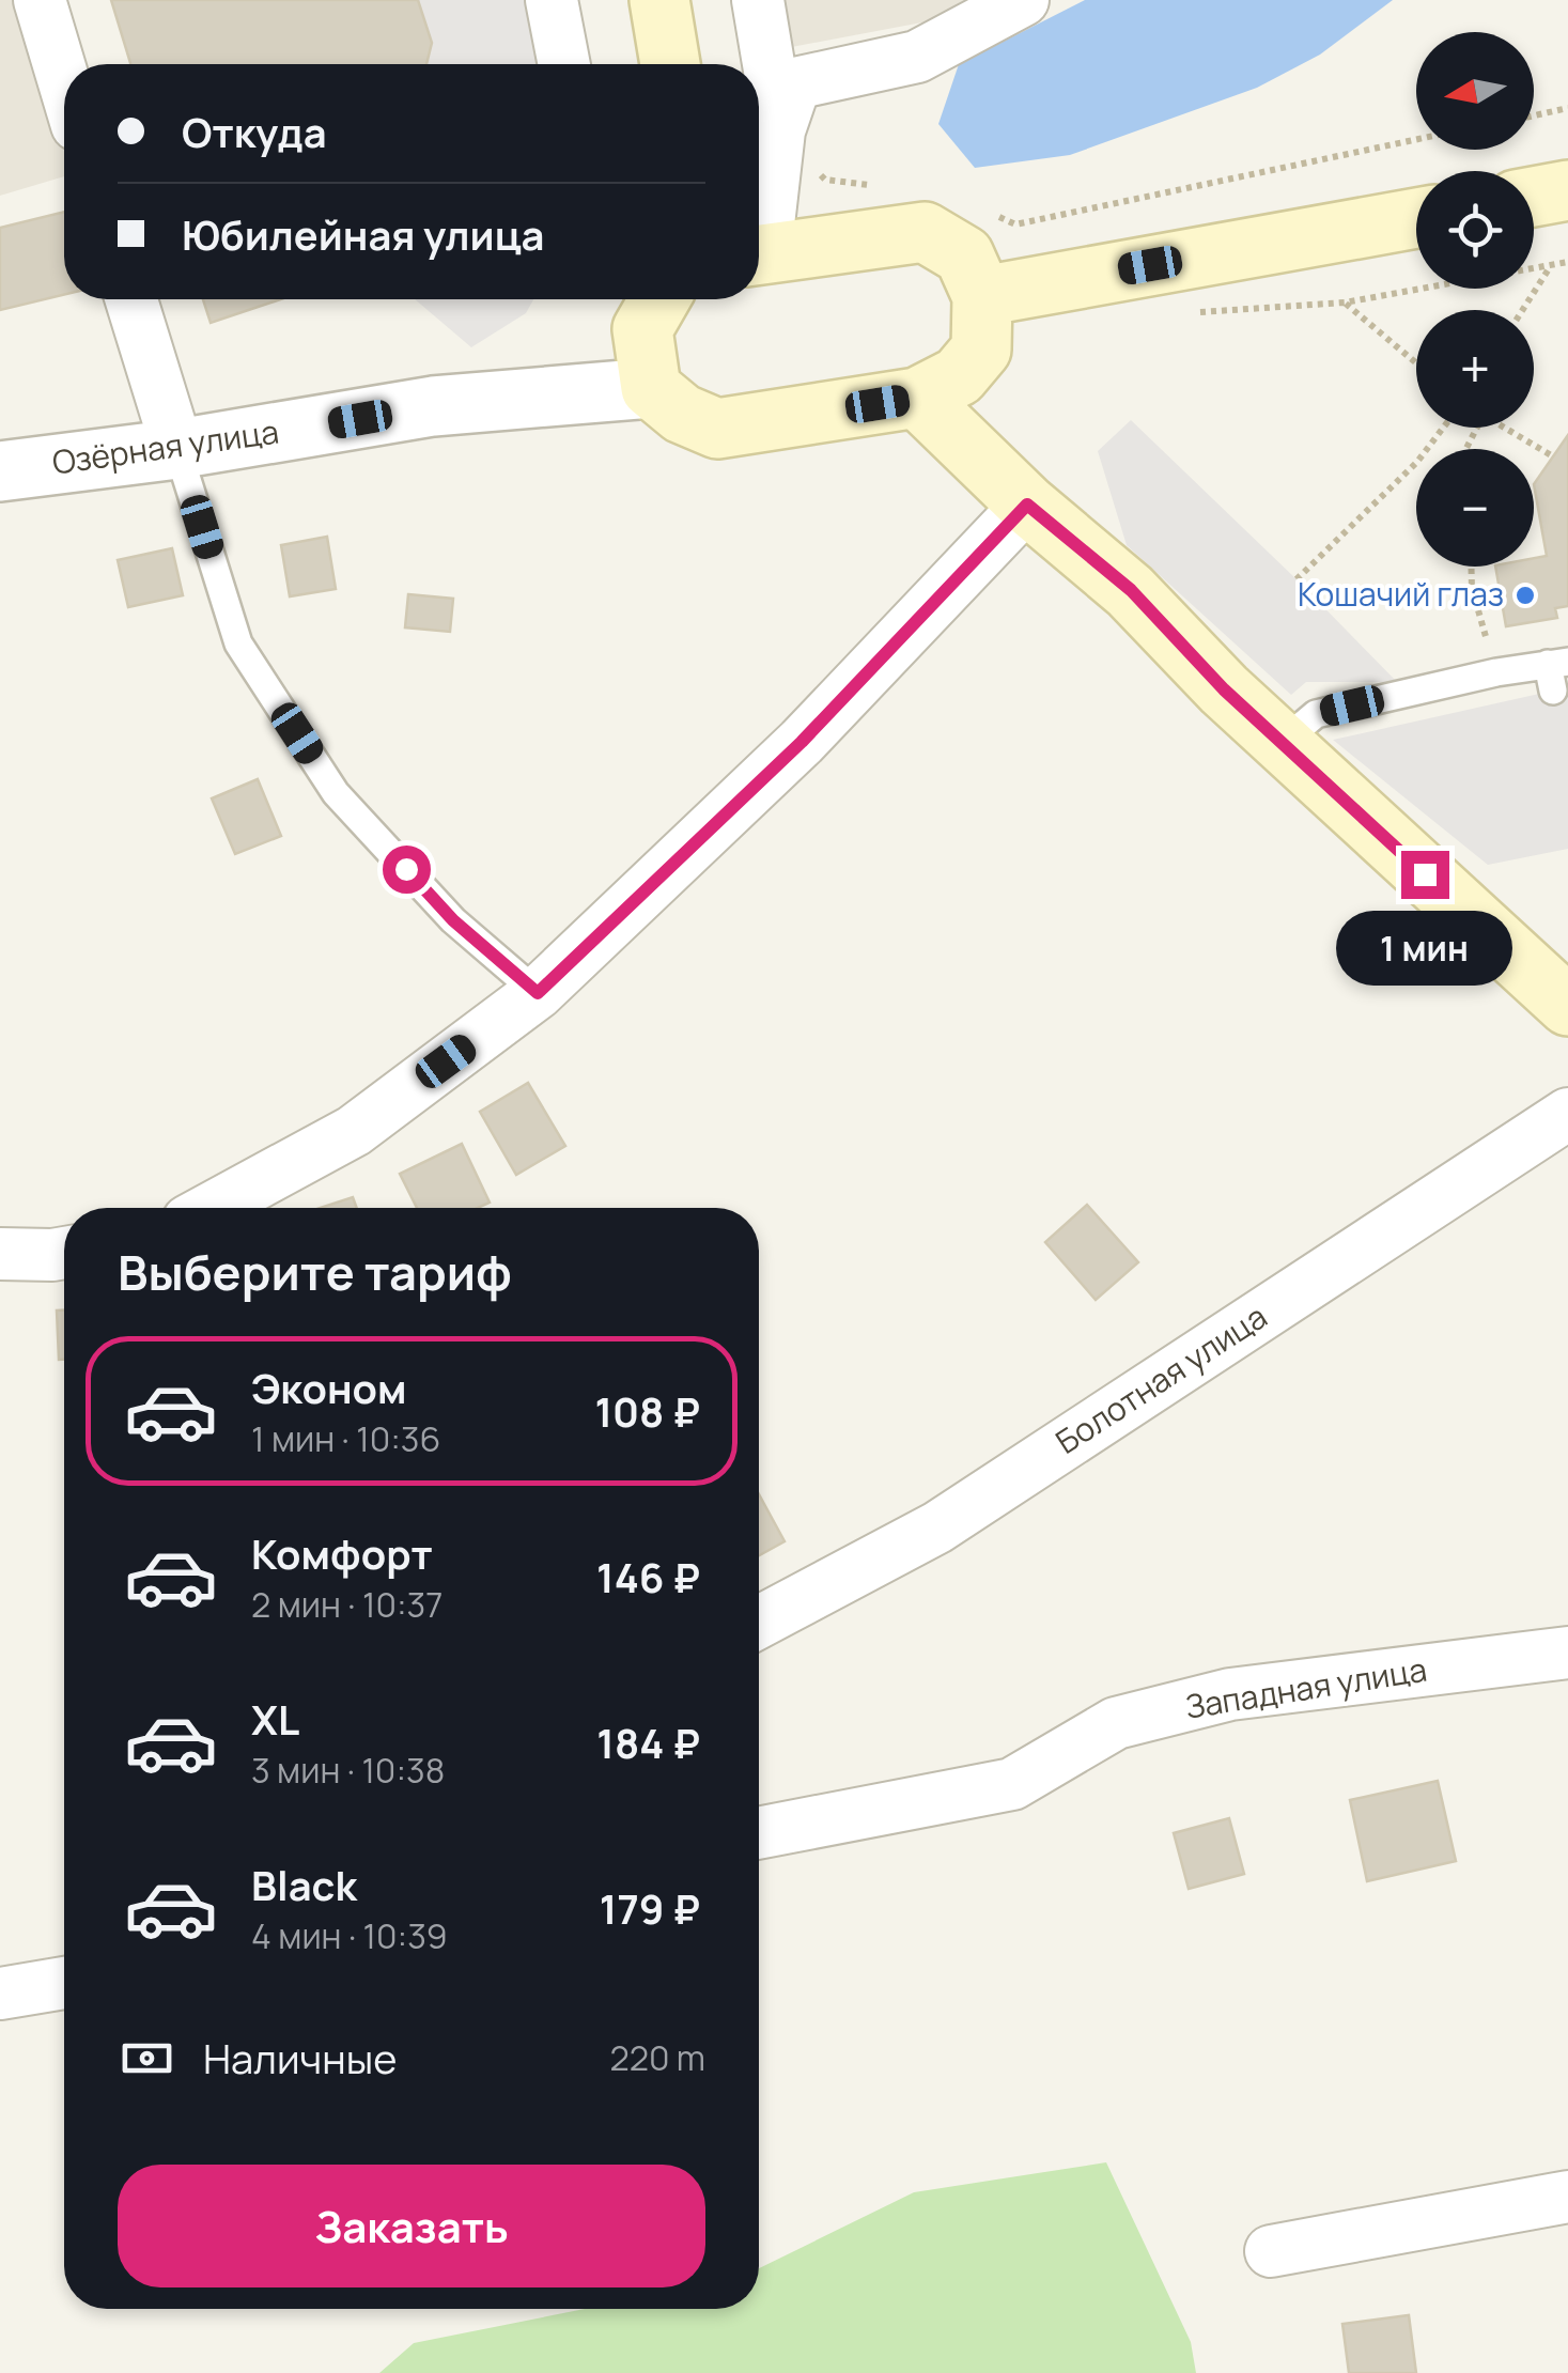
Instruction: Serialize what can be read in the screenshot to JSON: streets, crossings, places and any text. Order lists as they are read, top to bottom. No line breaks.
{"streets":{"street":["Озёрная улица","Болотная улица","Западная улица"]},"places":["Кошачий глаз"],"north":"left","page":{"map_buttons":["+","−"],"banner":["Откуда","Юбилейная улица"],"bubble":"1 мин","heading":"Выберите тариф","list":[{"name":"Эконом","note":"1 мин · 10:36","value":"108 ₽"},{"name":"Комфорт","note":"2 мин · 10:37","value":"146 ₽"},{"name":"XL","note":"3 мин · 10:38","value":"184 ₽"},{"name":"Black","note":"4 мин · 10:39","value":"179 ₽"}],"pay":["Наличные","220 m"],"buttons":"Заказать"}}
